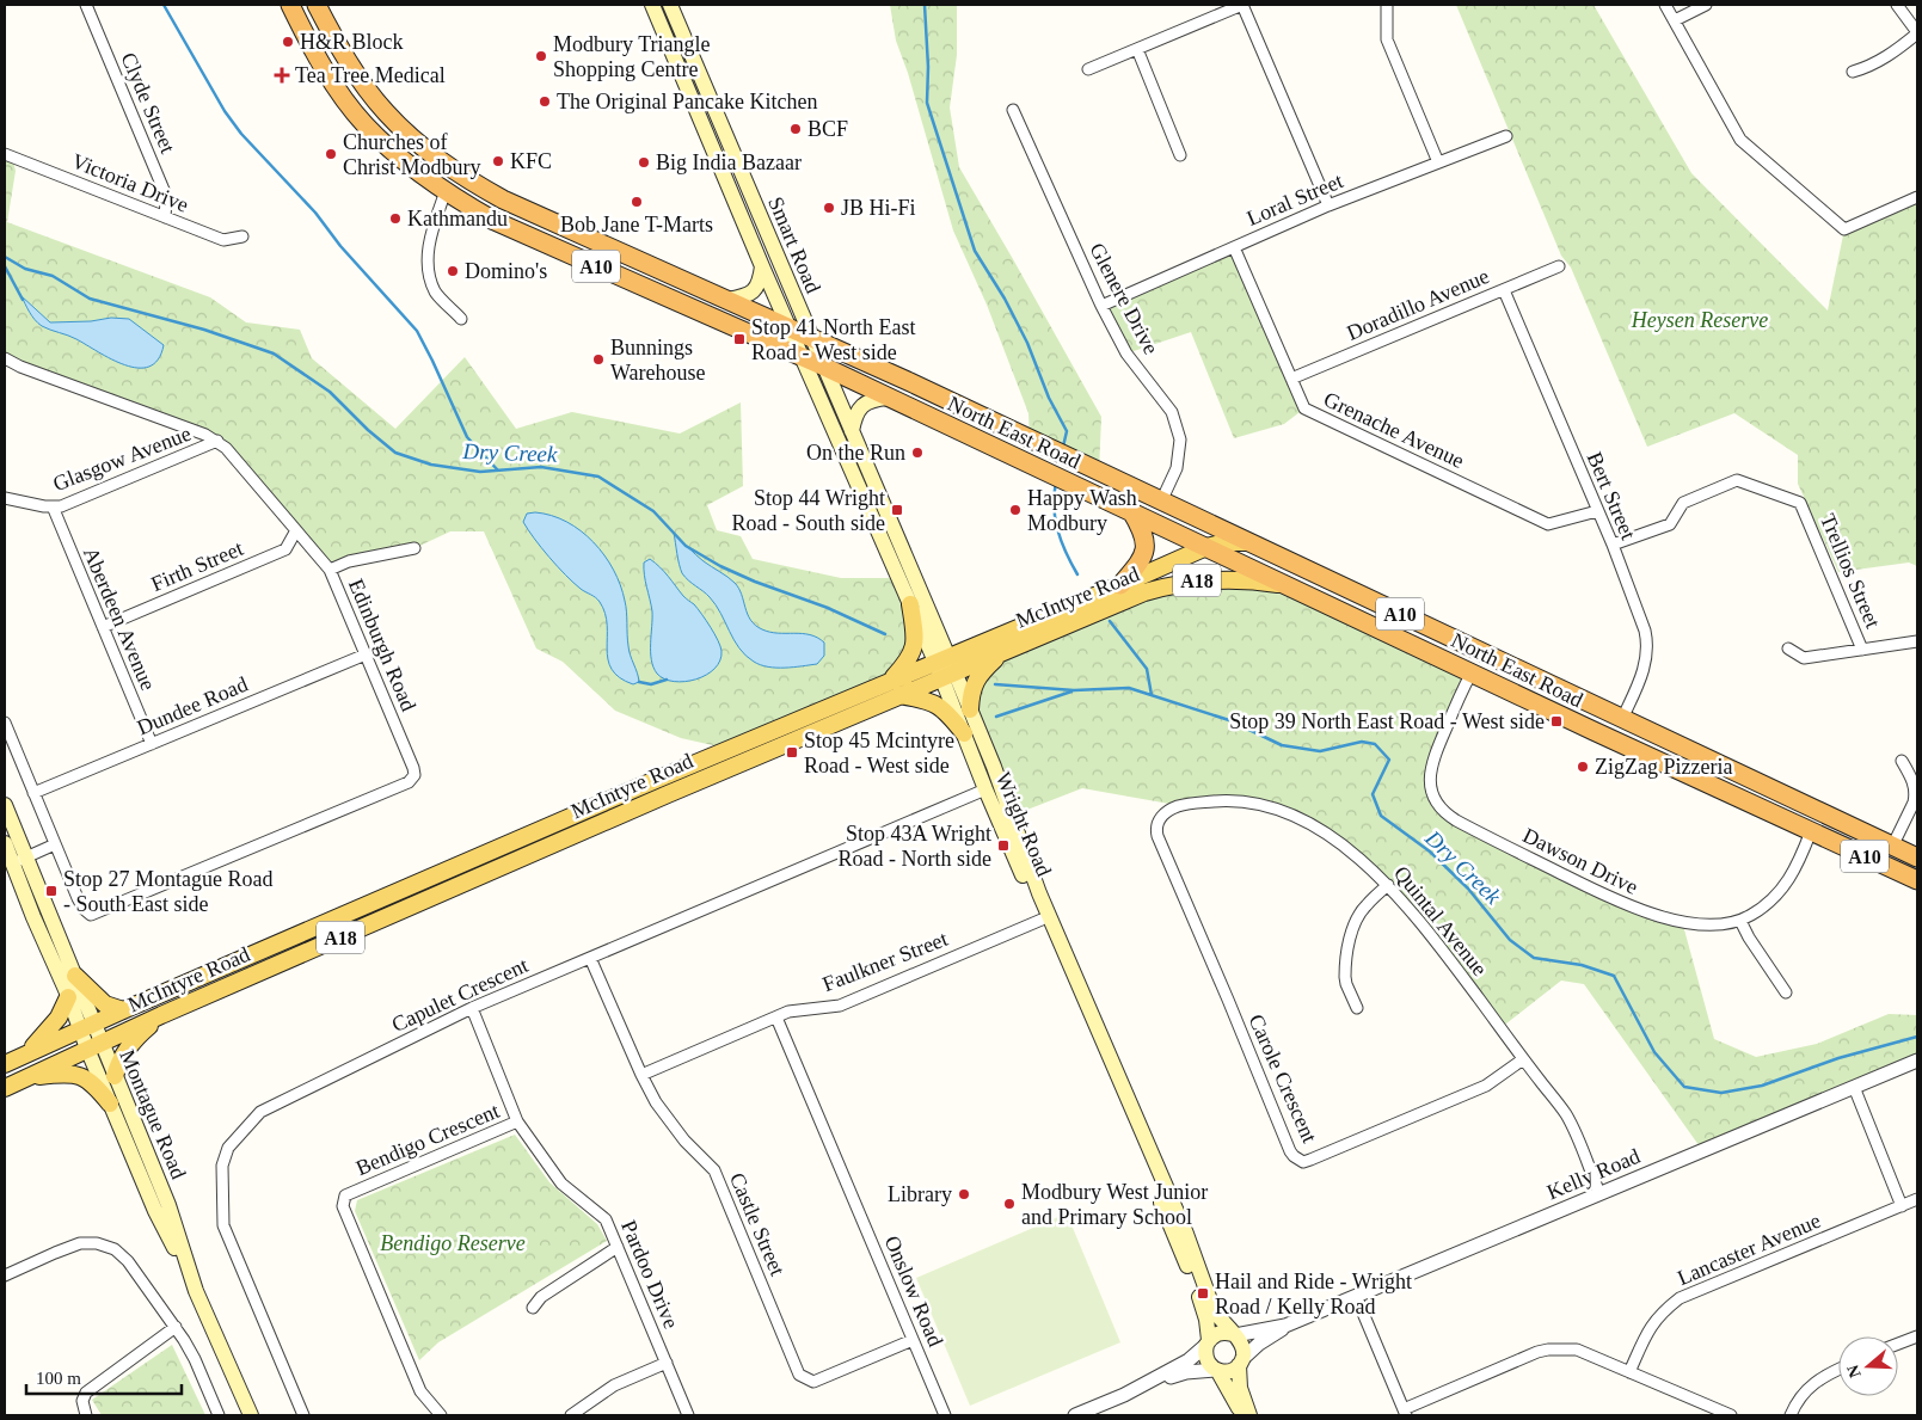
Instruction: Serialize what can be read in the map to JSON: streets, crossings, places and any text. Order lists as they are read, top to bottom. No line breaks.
{"streets":{"highway":["A10","North East Road"],"main road":["Smart Road","A18","McIntyre Road","Wright Road","Montague Road"],"street":["Clyde Street","Victoria Drive","Loral Street","Glenere Drive","Doradillo Avenue","Grenache Avenue","Glasgow Avenue","Bert Street","Firth Street","Trellios Street","Aberdeen Avenue","Edinburgh Road","Dundee Road","Dawson Drive","Quintal Avenue","Faulkner Street","Capulet Crescent","Carole Crescent","Bendigo Crescent","Kelly Road","Castle Street","Lancaster Avenue","Pardoo Drive","Onslow Road"]},"crossings":[["Clyde Street","Victoria Drive"],["Loral Street","Glenere Drive"],["Loral Street","Grenache Avenue"],["Smart Road","North East Road"],["Smart Road","Wright Road"],["Glenere Drive","North East Road"],["Doradillo Avenue","Grenache Avenue"],["Doradillo Avenue","Bert Street"],["Grenache Avenue","Bert Street"],["North East Road","Bert Street"],["North East Road","McIntyre Road"],["North East Road","Wright Road"],["North East Road","Dawson Drive"],["Glasgow Avenue","Aberdeen Avenue"],["Glasgow Avenue","Edinburgh Road"],["Bert Street","Trellios Street"],["Firth Street","Aberdeen Avenue"],["Firth Street","Edinburgh Road"],["McIntyre Road","Wright Road"],["McIntyre Road","Montague Road"],["Aberdeen Avenue","Dundee Road"],["Edinburgh Road","Dundee Road"],["Wright Road","Faulkner Street"],["Wright Road","Capulet Crescent"],["Wright Road","Kelly Road"],["Quintal Avenue","Carole Crescent"],["Quintal Avenue","Kelly Road"],["Faulkner Street","Castle Street"],["Faulkner Street","Onslow Road"],["Capulet Crescent","Castle Street"],["Capulet Crescent","Pardoo Drive"],["Bendigo Crescent","Pardoo Drive"],["Castle Street","Onslow Road"]],"water":["Dry Creek"],"parks":["Heysen Reserve","Bendigo Reserve"],"places":{"other":["H&R Block","Modbury Triangle Shopping Centre","The Original Pancake Kitchen","BCF","Churches of Christ Modbury","KFC","Big India Bazaar","Bob Jane T-Marts","JB Hi-Fi","Kathmandu","Domino's","Bunnings Warehouse","On the Run","Happy Wash Modbury","ZigZag Pizzeria","Library","Modbury West Junior and Primary School"],"health":["Tea Tree Medical"],"transit":["Stop 41 North East Road - West side","Stop 44 Wright Road - South side","Stop 39 North East Road - West side","Stop 45 Mcintyre Road - West side","Stop 43A Wright Road - North side","Stop 27 Montague Road - South East side","Hail and Ride - Wright Road / Kelly Road"]},"scale_bar":"100 m","north":"left"}
